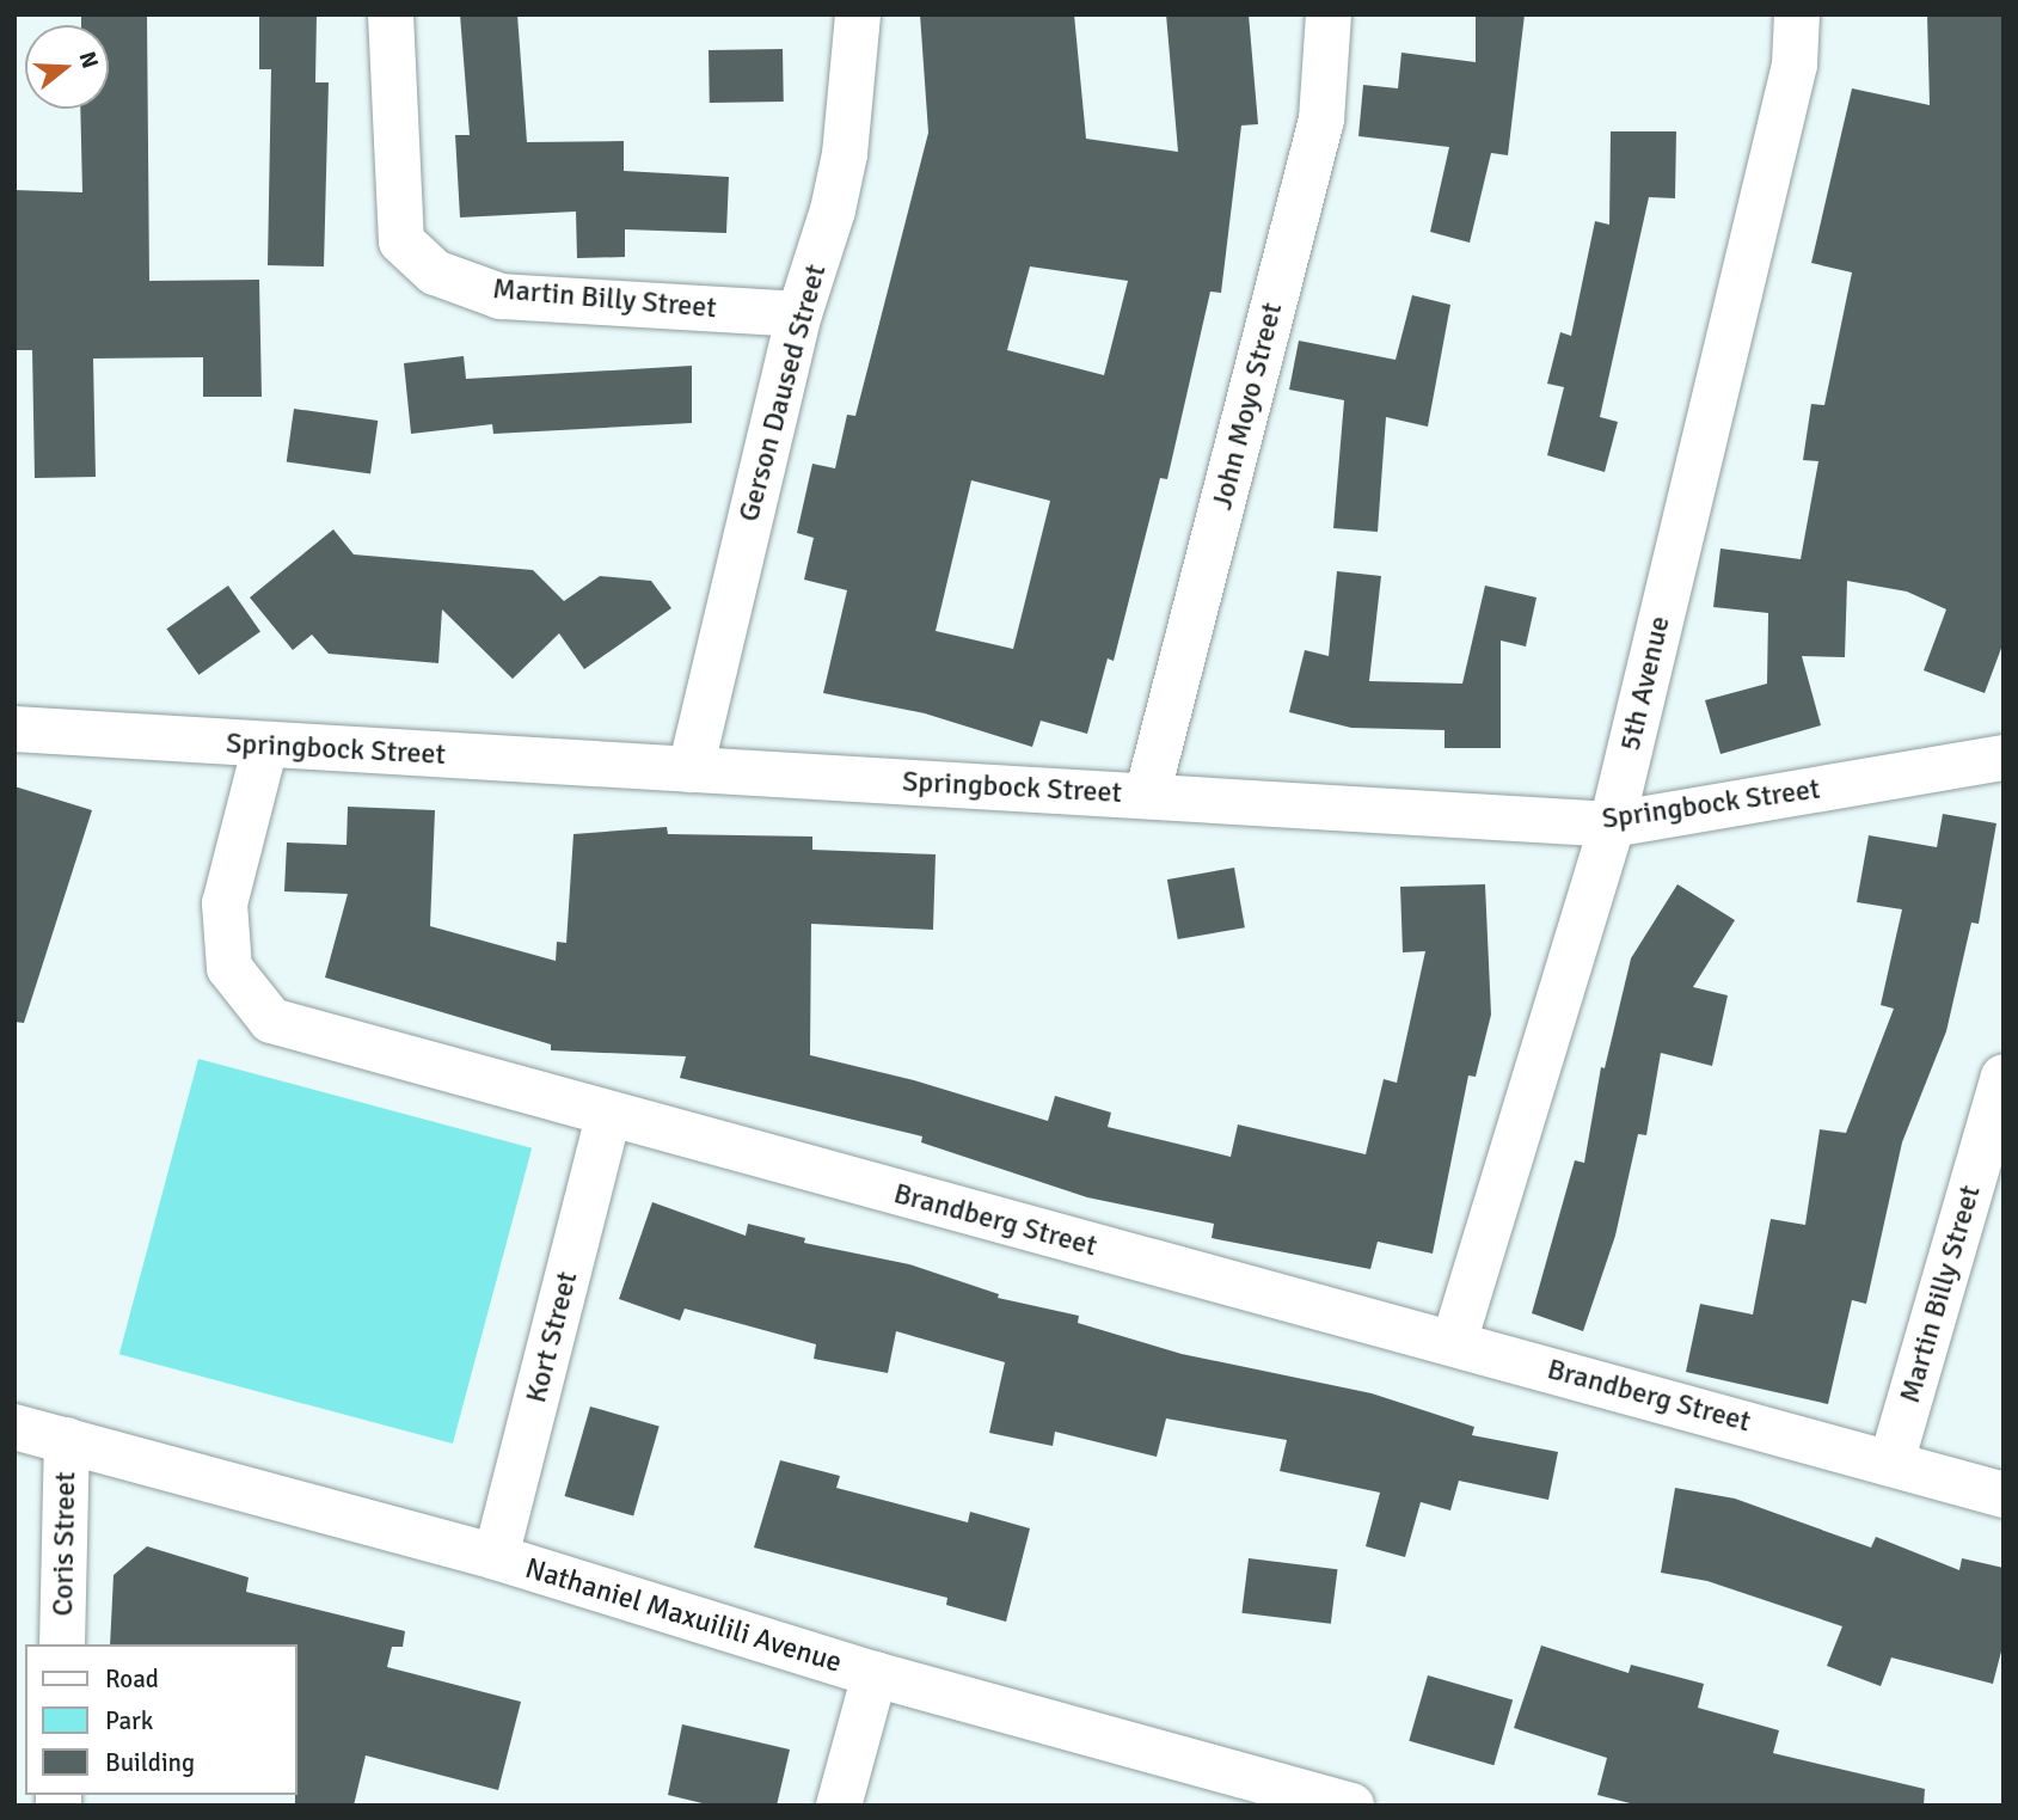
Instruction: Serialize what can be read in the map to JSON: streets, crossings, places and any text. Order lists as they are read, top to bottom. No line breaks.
{"streets":{"street":["Martin Billy Street","Gerson Daused Street","John Moyo Street","5th Avenue","Springbock Street","Brandberg Street","Kort Street","Coris Street","Nathaniel Maxuilili Avenue"]},"crossings":[["Martin Billy Street","Gerson Daused Street"],["Martin Billy Street","Brandberg Street"],["Gerson Daused Street","Springbock Street"],["John Moyo Street","Springbock Street"],["5th Avenue","Springbock Street"],["5th Avenue","Brandberg Street"],["Springbock Street","Brandberg Street"],["Brandberg Street","Kort Street"],["Kort Street","Nathaniel Maxuilili Avenue"],["Coris Street","Nathaniel Maxuilili Avenue"]],"legend":["Road","Park","Building"],"north":"right"}
